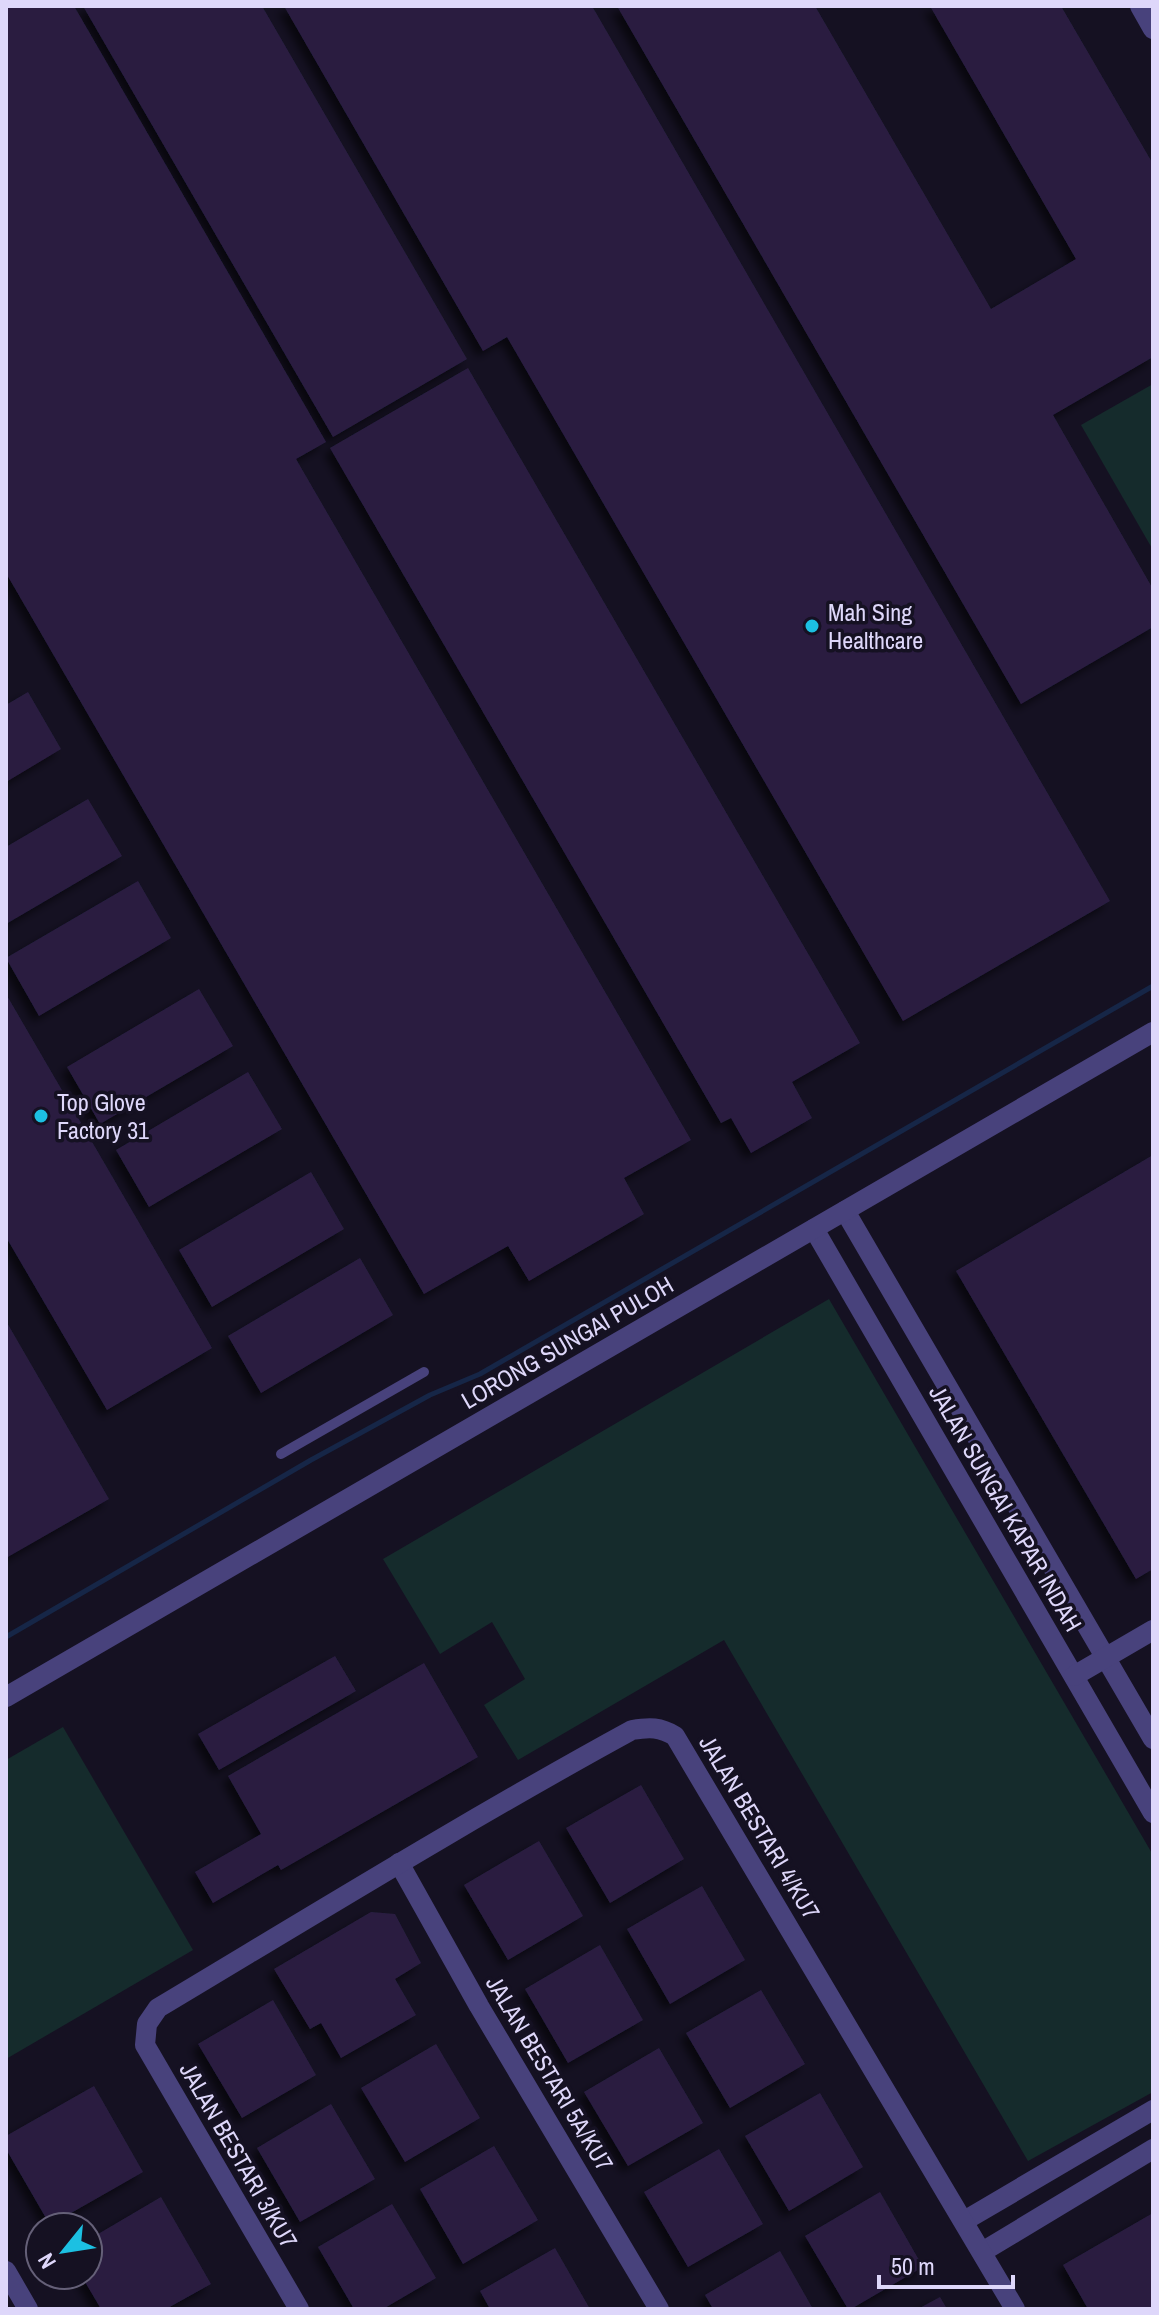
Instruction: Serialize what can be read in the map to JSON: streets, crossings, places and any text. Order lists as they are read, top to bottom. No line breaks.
{"streets":{"street":["LORONG SUNGAI PULOH","JALAN SUNGAI KAPAR INDAH","JALAN BESTARI 4/KU7","JALAN BESTARI 5A/KU7","JALAN BESTARI 3/KU7"]},"crossings":[["LORONG SUNGAI PULOH","JALAN SUNGAI KAPAR INDAH"],["JALAN BESTARI 4/KU7","JALAN BESTARI 5A/KU7"],["JALAN BESTARI 4/KU7","JALAN BESTARI 3/KU7"]],"places":["Mah Sing Healthcare","Top Glove Factory 31"],"scale_bar":"50 m","north":"bottom left"}
